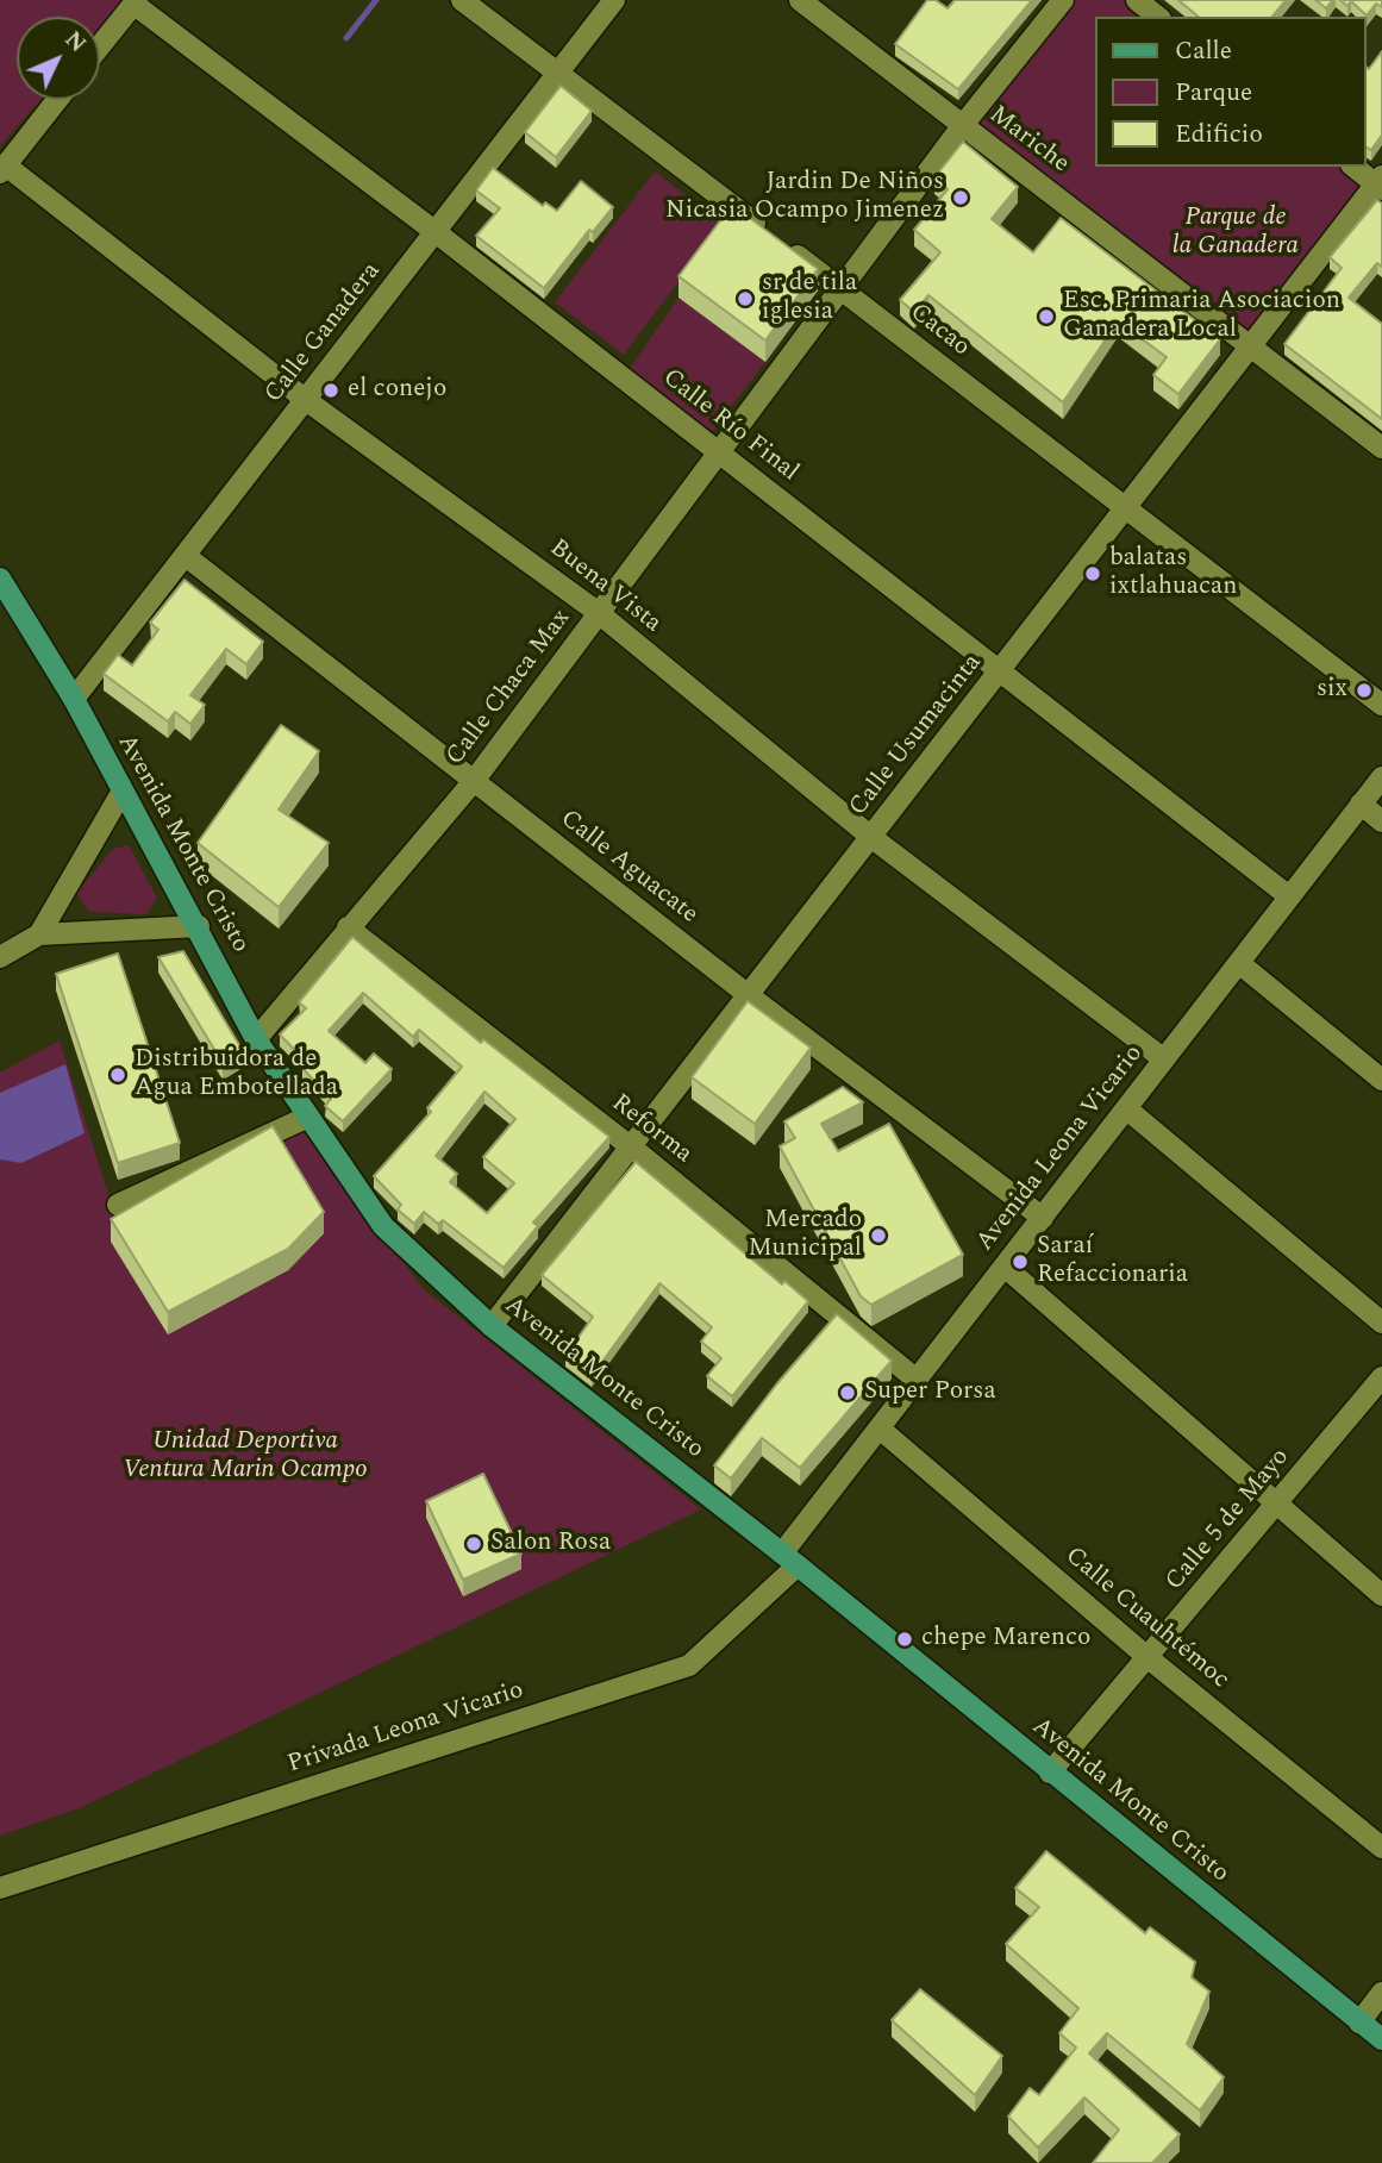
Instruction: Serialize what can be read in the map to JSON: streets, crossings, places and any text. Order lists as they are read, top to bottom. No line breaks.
{"streets":{"main road":["Avenida Monte Cristo"],"street":["Mariche","Cacao","Calle Ganadera","Calle Río Final","Buena Vista","Calle Chaca Max","Calle Usumacinta","Calle Aguacate","Reforma","Avenida Leona Vicario","Calle 5 de Mayo","Calle Cuauhtémoc","Privada Leona Vicario"]},"crossings":[["Mariche","Calle Chaca Max"],["Mariche","Calle Usumacinta"],["Cacao","Calle Ganadera"],["Cacao","Calle Chaca Max"],["Cacao","Calle Usumacinta"],["Calle Ganadera","Calle Río Final"],["Calle Ganadera","Buena Vista"],["Calle Ganadera","Avenida Monte Cristo"],["Calle Ganadera","Calle Aguacate"],["Calle Río Final","Calle Chaca Max"],["Calle Río Final","Calle Usumacinta"],["Calle Río Final","Avenida Leona Vicario"],["Buena Vista","Calle Chaca Max"],["Buena Vista","Calle Usumacinta"],["Buena Vista","Avenida Leona Vicario"],["Calle Chaca Max","Avenida Monte Cristo"],["Calle Chaca Max","Calle Aguacate"],["Calle Chaca Max","Reforma"],["Calle Usumacinta","Avenida Monte Cristo"],["Calle Usumacinta","Calle Aguacate"],["Calle Usumacinta","Reforma"],["Avenida Monte Cristo","Avenida Leona Vicario"],["Avenida Monte Cristo","Calle 5 de Mayo"],["Avenida Monte Cristo","Privada Leona Vicario"],["Calle Aguacate","Avenida Leona Vicario"],["Reforma","Avenida Leona Vicario"],["Avenida Leona Vicario","Calle Cuauhtémoc"],["Avenida Leona Vicario","Privada Leona Vicario"],["Calle 5 de Mayo","Calle Cuauhtémoc"]],"parks":["Parque de la Ganadera","Unidad Deportiva Ventura Marin Ocampo"],"places":["Jardin De Niños Nicasia Ocampo Jimenez","sr de tila iglesia","Esc. Primaria Asociacion Ganadera Local","el conejo","balatas ixtlahuacan","six","Distribuidora de Agua Embotellada","Mercado Municipal","Saraí Refaccionaria","Super Porsa","Salon Rosa","chepe Marenco"],"legend":["Calle","Parque","Edificio"],"north":"top right"}
